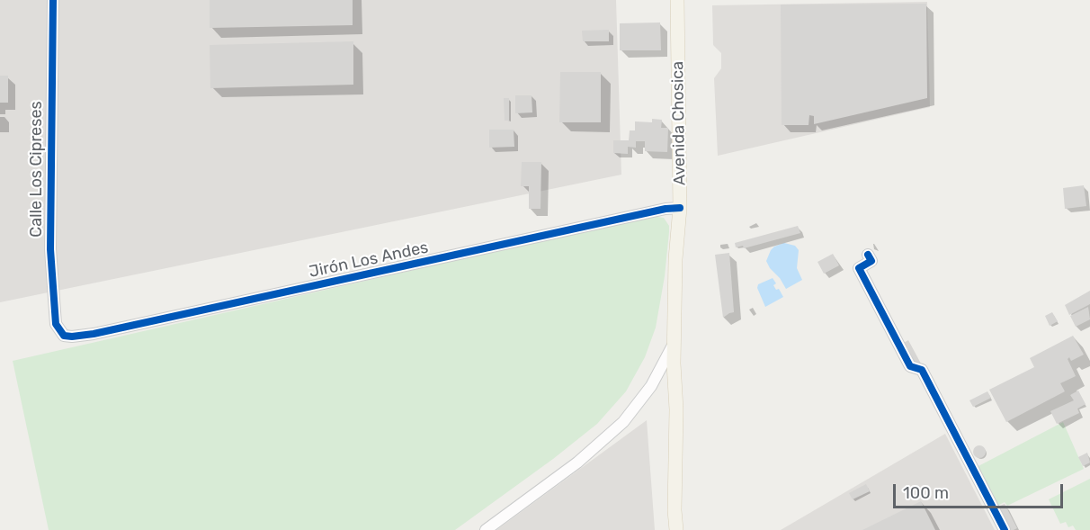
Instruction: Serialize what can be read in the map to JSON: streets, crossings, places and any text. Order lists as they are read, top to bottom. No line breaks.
{"streets":{"main road":["Avenida Chosica"],"street":["Calle Los Cipreses","Jirón Los Andes"]},"crossings":[["Avenida Chosica","Jirón Los Andes"],["Calle Los Cipreses","Jirón Los Andes"]],"scale_bar":"100 m"}
